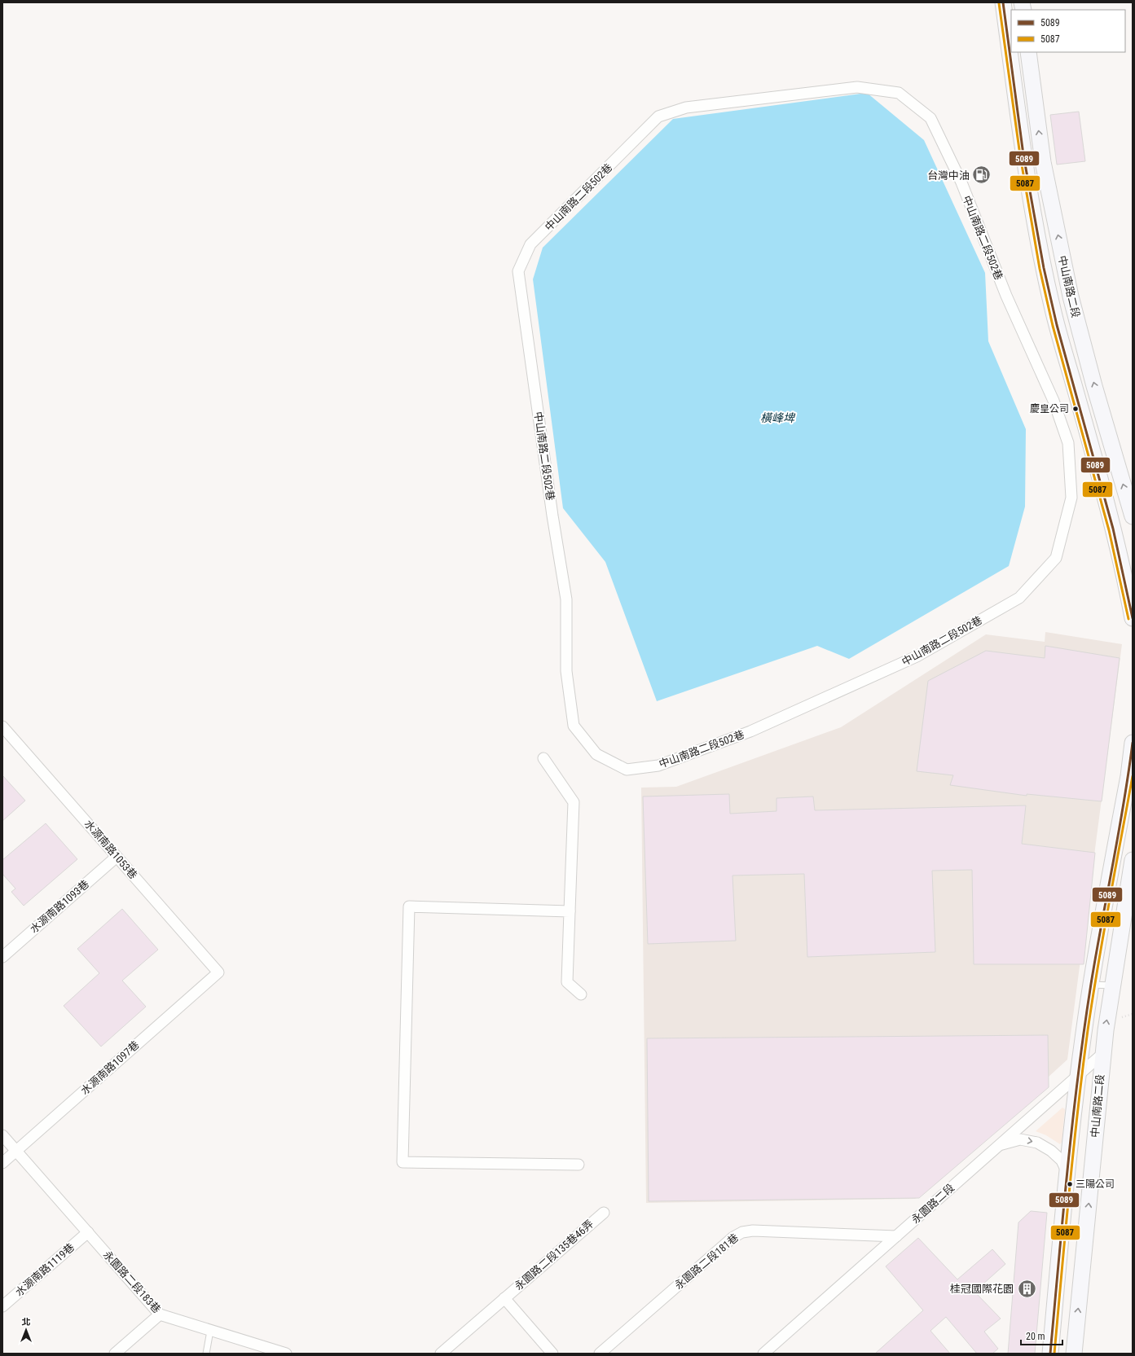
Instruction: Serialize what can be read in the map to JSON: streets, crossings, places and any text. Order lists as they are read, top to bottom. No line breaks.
{"streets":{"main road":["中山南路二段"],"street":["中山南路二段502巷","水源南路1053巷","水源南路1093巷","水源南路1097巷","永園路二段","永園路二段135巷46弄","永園路二段181巷","水源南路1119巷","永園路二段183巷"]},"crossings":[["中山南路二段","永園路二段"],["水源南路1053巷","水源南路1093巷"],["水源南路1053巷","水源南路1097巷"],["水源南路1097巷","永園路二段183巷"],["永園路二段","永園路二段181巷"],["水源南路1119巷","永園路二段183巷"]],"water":["橫峰埤"],"places":{"fuel station":["台灣中油"],"other":["慶皇公司","三陽公司"],"building":["桂冠國際花園"]},"lines":["transit line 5089","transit line 5087"],"legend":["5089","5087"],"scale_bar":"20 m","north":"top"}
